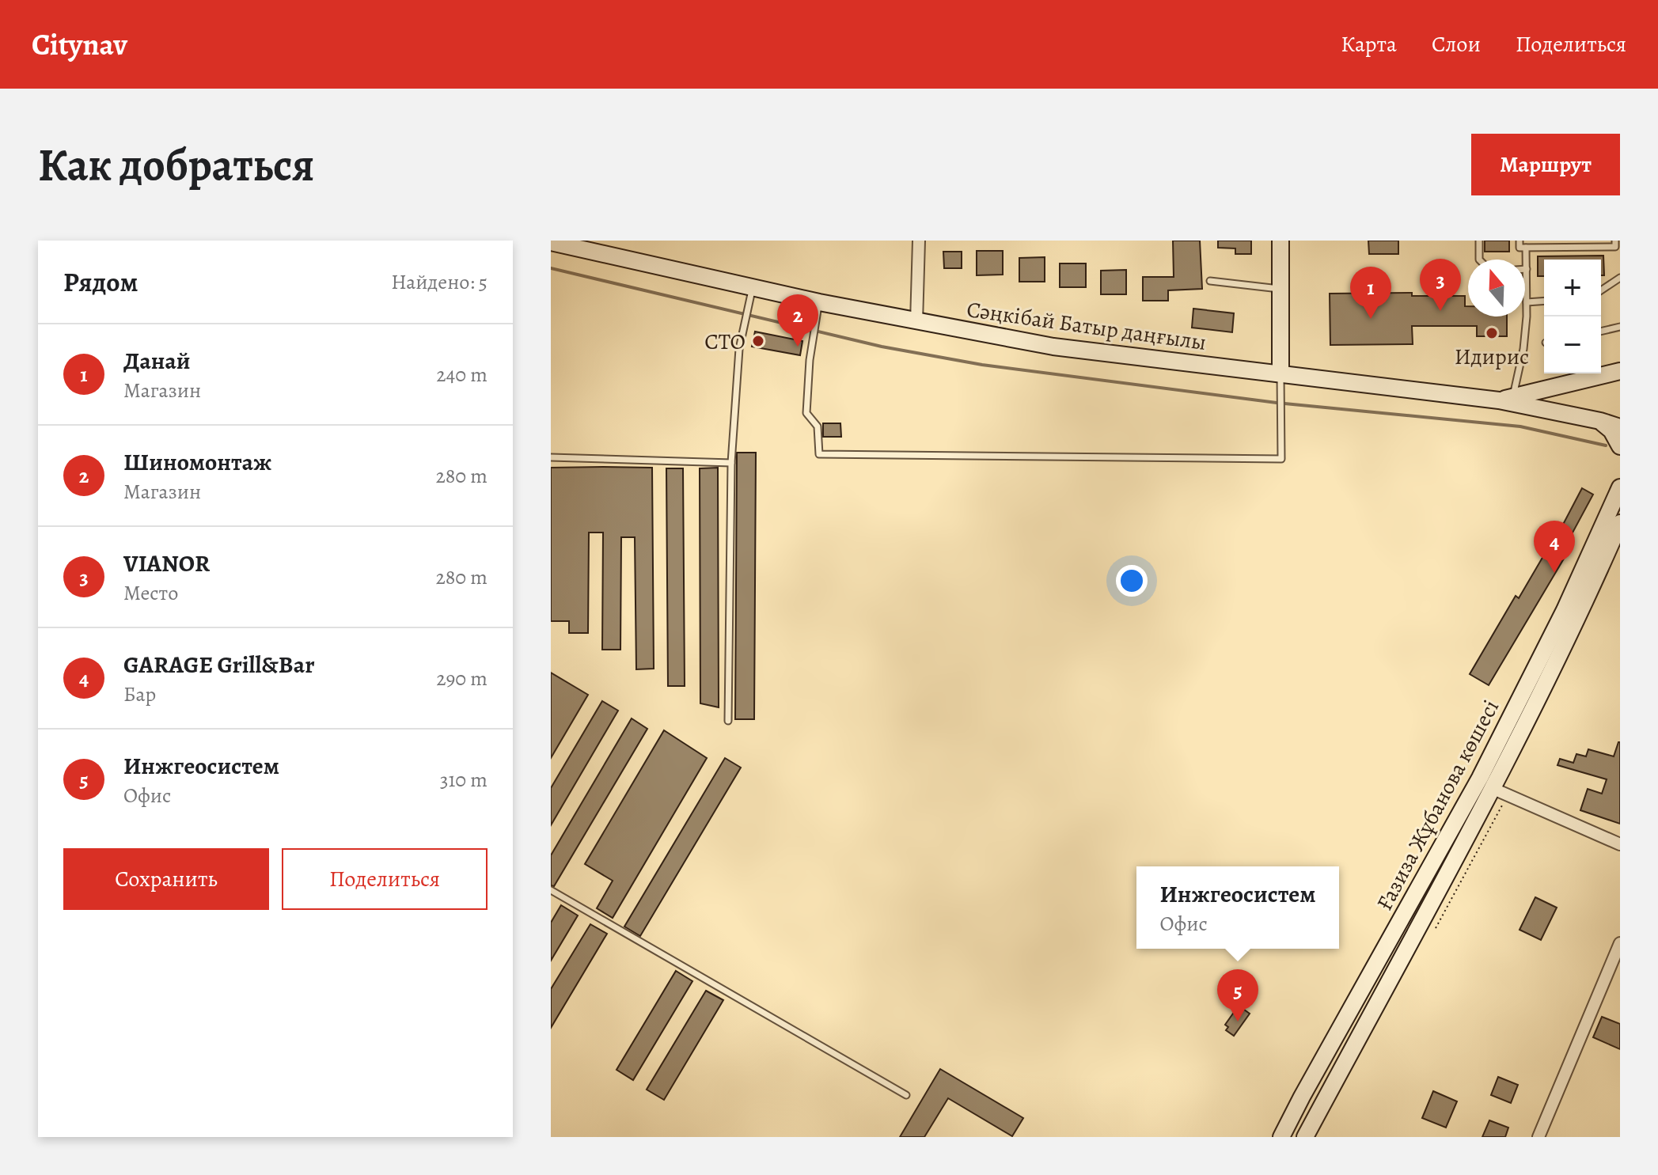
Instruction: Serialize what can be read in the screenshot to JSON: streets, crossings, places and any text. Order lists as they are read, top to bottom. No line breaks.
{"streets":{"street":["Сәңкібай Батыр даңғылы","Ғазиза Жұбанова көшесі"]},"places":["Идирис","СТО"],"north":"top","page":{"header":"Citynav","nav":["Карта","Слои","Поделиться"],"buttons":["Маршрут",["Сохранить","Поделиться"]],"title":"Как добраться","heading":["Рядом","Найдено: 5"],"pins":["3","1","2","4","5"],"map_buttons":["+","−"],"list":[{"mark":"1","name":"Данай","note":"Магазин","value":"240 m"},{"mark":"2","name":"Шиномонтаж","note":"Магазин","value":"280 m"},{"mark":"3","name":"VIANOR","note":"Место","value":"280 m"},{"mark":"4","name":"GARAGE Grill&Bar","note":"Бар","value":"290 m"},{"mark":"5","name":"Инжгеосистем","note":"Офис","value":"310 m"}],"popup":["Инжгеосистем","Офис"]}}
